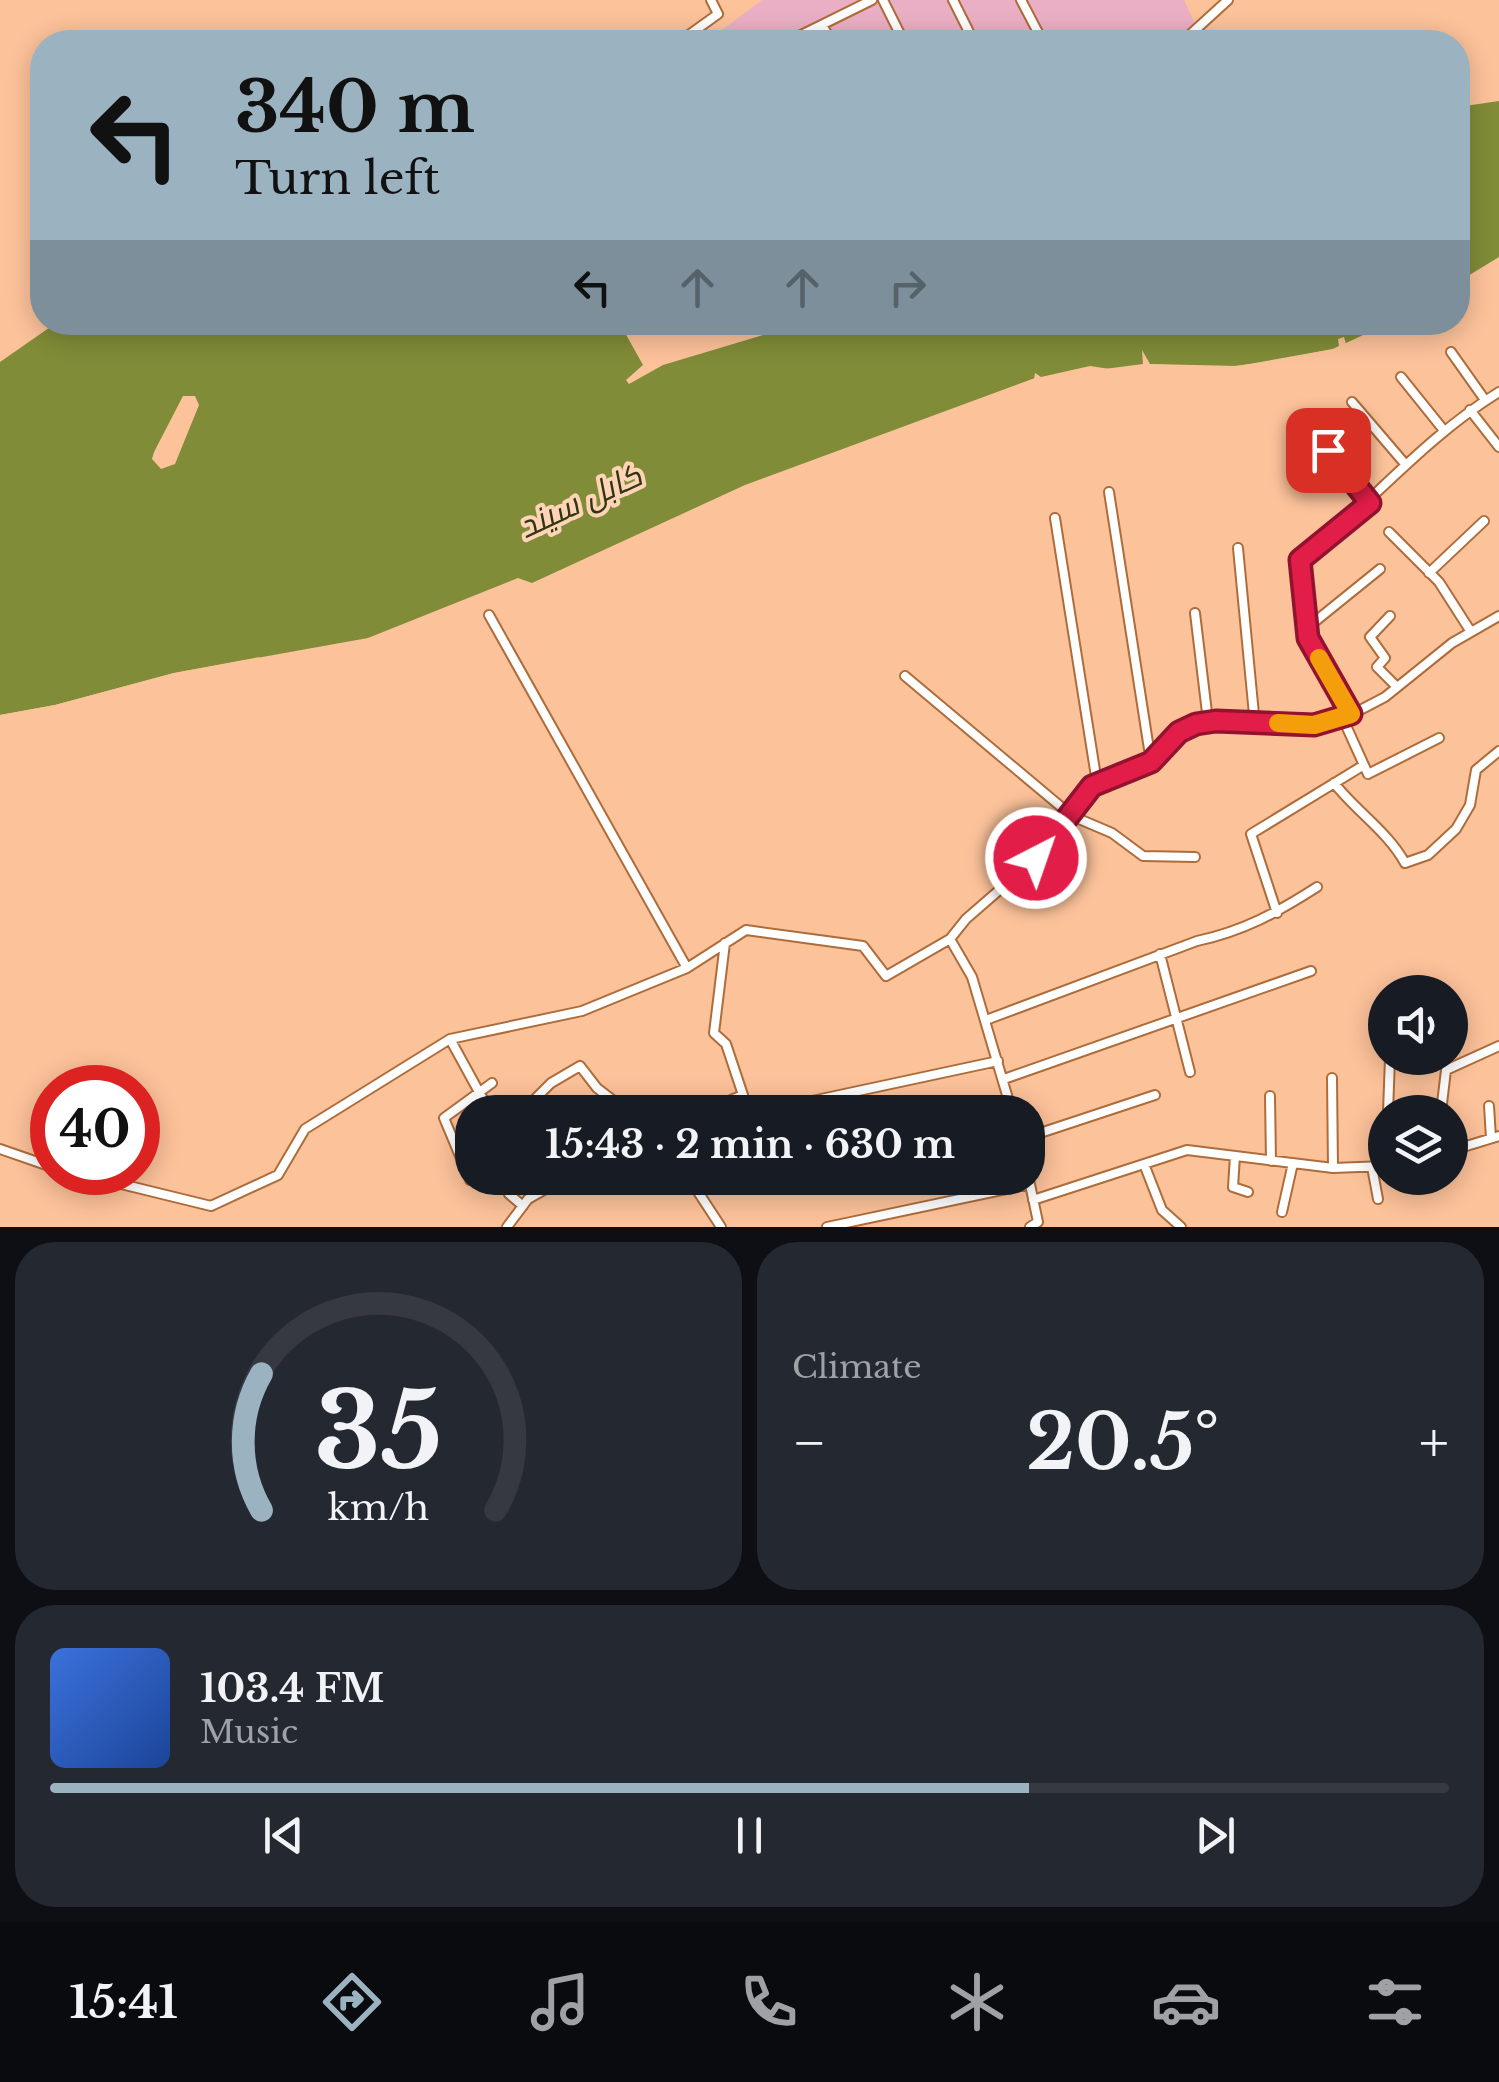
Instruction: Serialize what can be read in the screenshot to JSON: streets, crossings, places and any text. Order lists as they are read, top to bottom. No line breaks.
{"water":["کابل سيند"],"page":{"turn":["340 m","Turn left"],"limit":"40","trip":"15:43 · 2 min · 630 m","tile":"Climate","heat":["−","20.5°","+"],"song":["103.4 FM","Music"],"tabs":"15:41","gauge":["35","km/h"]}}
